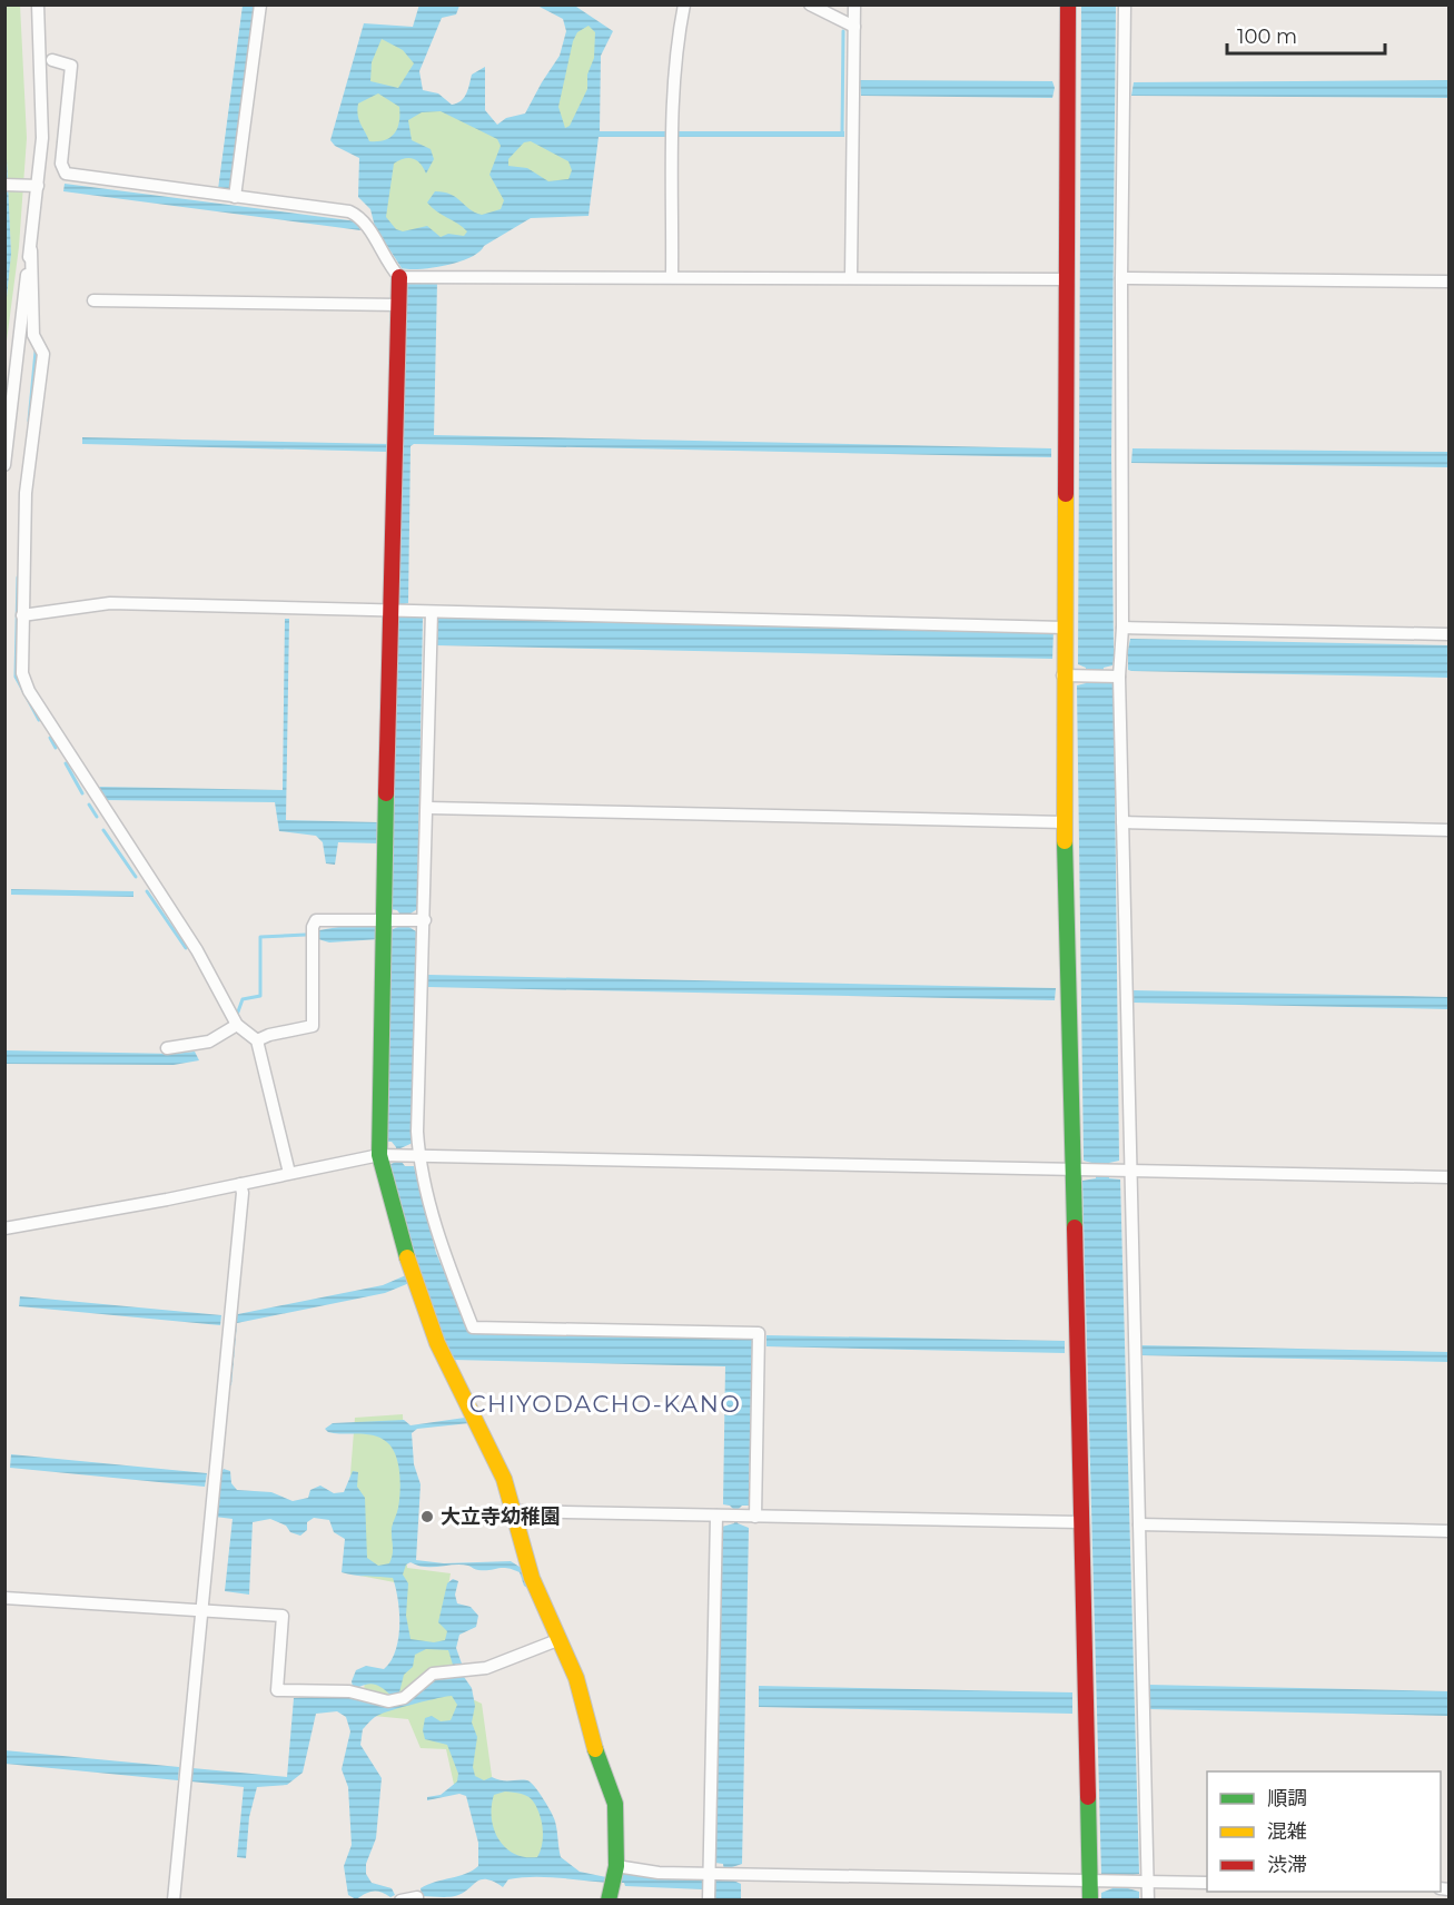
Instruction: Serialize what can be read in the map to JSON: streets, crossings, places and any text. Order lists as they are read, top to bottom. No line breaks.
{"districts":["CHIYODACHO-KANO"],"places":["大立寺幼稚園"],"legend":["順調","混雑","渋滞"],"scale_bar":"100 m"}
